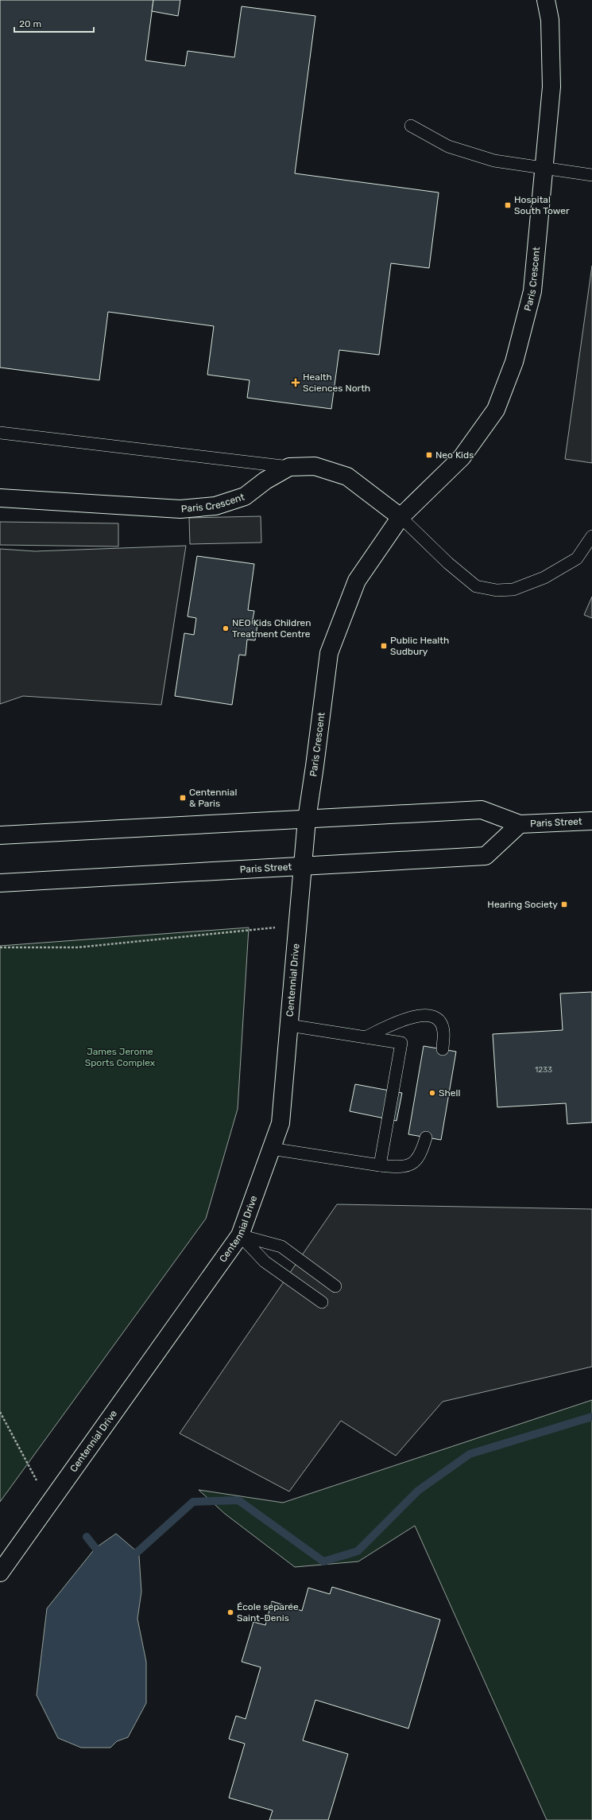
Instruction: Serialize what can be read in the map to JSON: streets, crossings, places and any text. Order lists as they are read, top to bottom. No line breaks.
{"streets":{"street":["Paris Crescent","Paris Street","Centennial Drive"]},"crossings":[["Paris Crescent","Paris Street"],["Paris Crescent","Centennial Drive"],["Paris Street","Centennial Drive"]],"parks":["James Jerome Sports Complex"],"places":{"transit":["Hospital South Tower","Neo Kids","Public Health Sudbury","Centennial & Paris","Hearing Society"],"health":["Health Sciences North"],"other":["NEO Kids Children Treatment Centre","Shell","École séparée Saint-Denis"]},"house_numbers":["1233"],"scale_bar":"20 m"}
